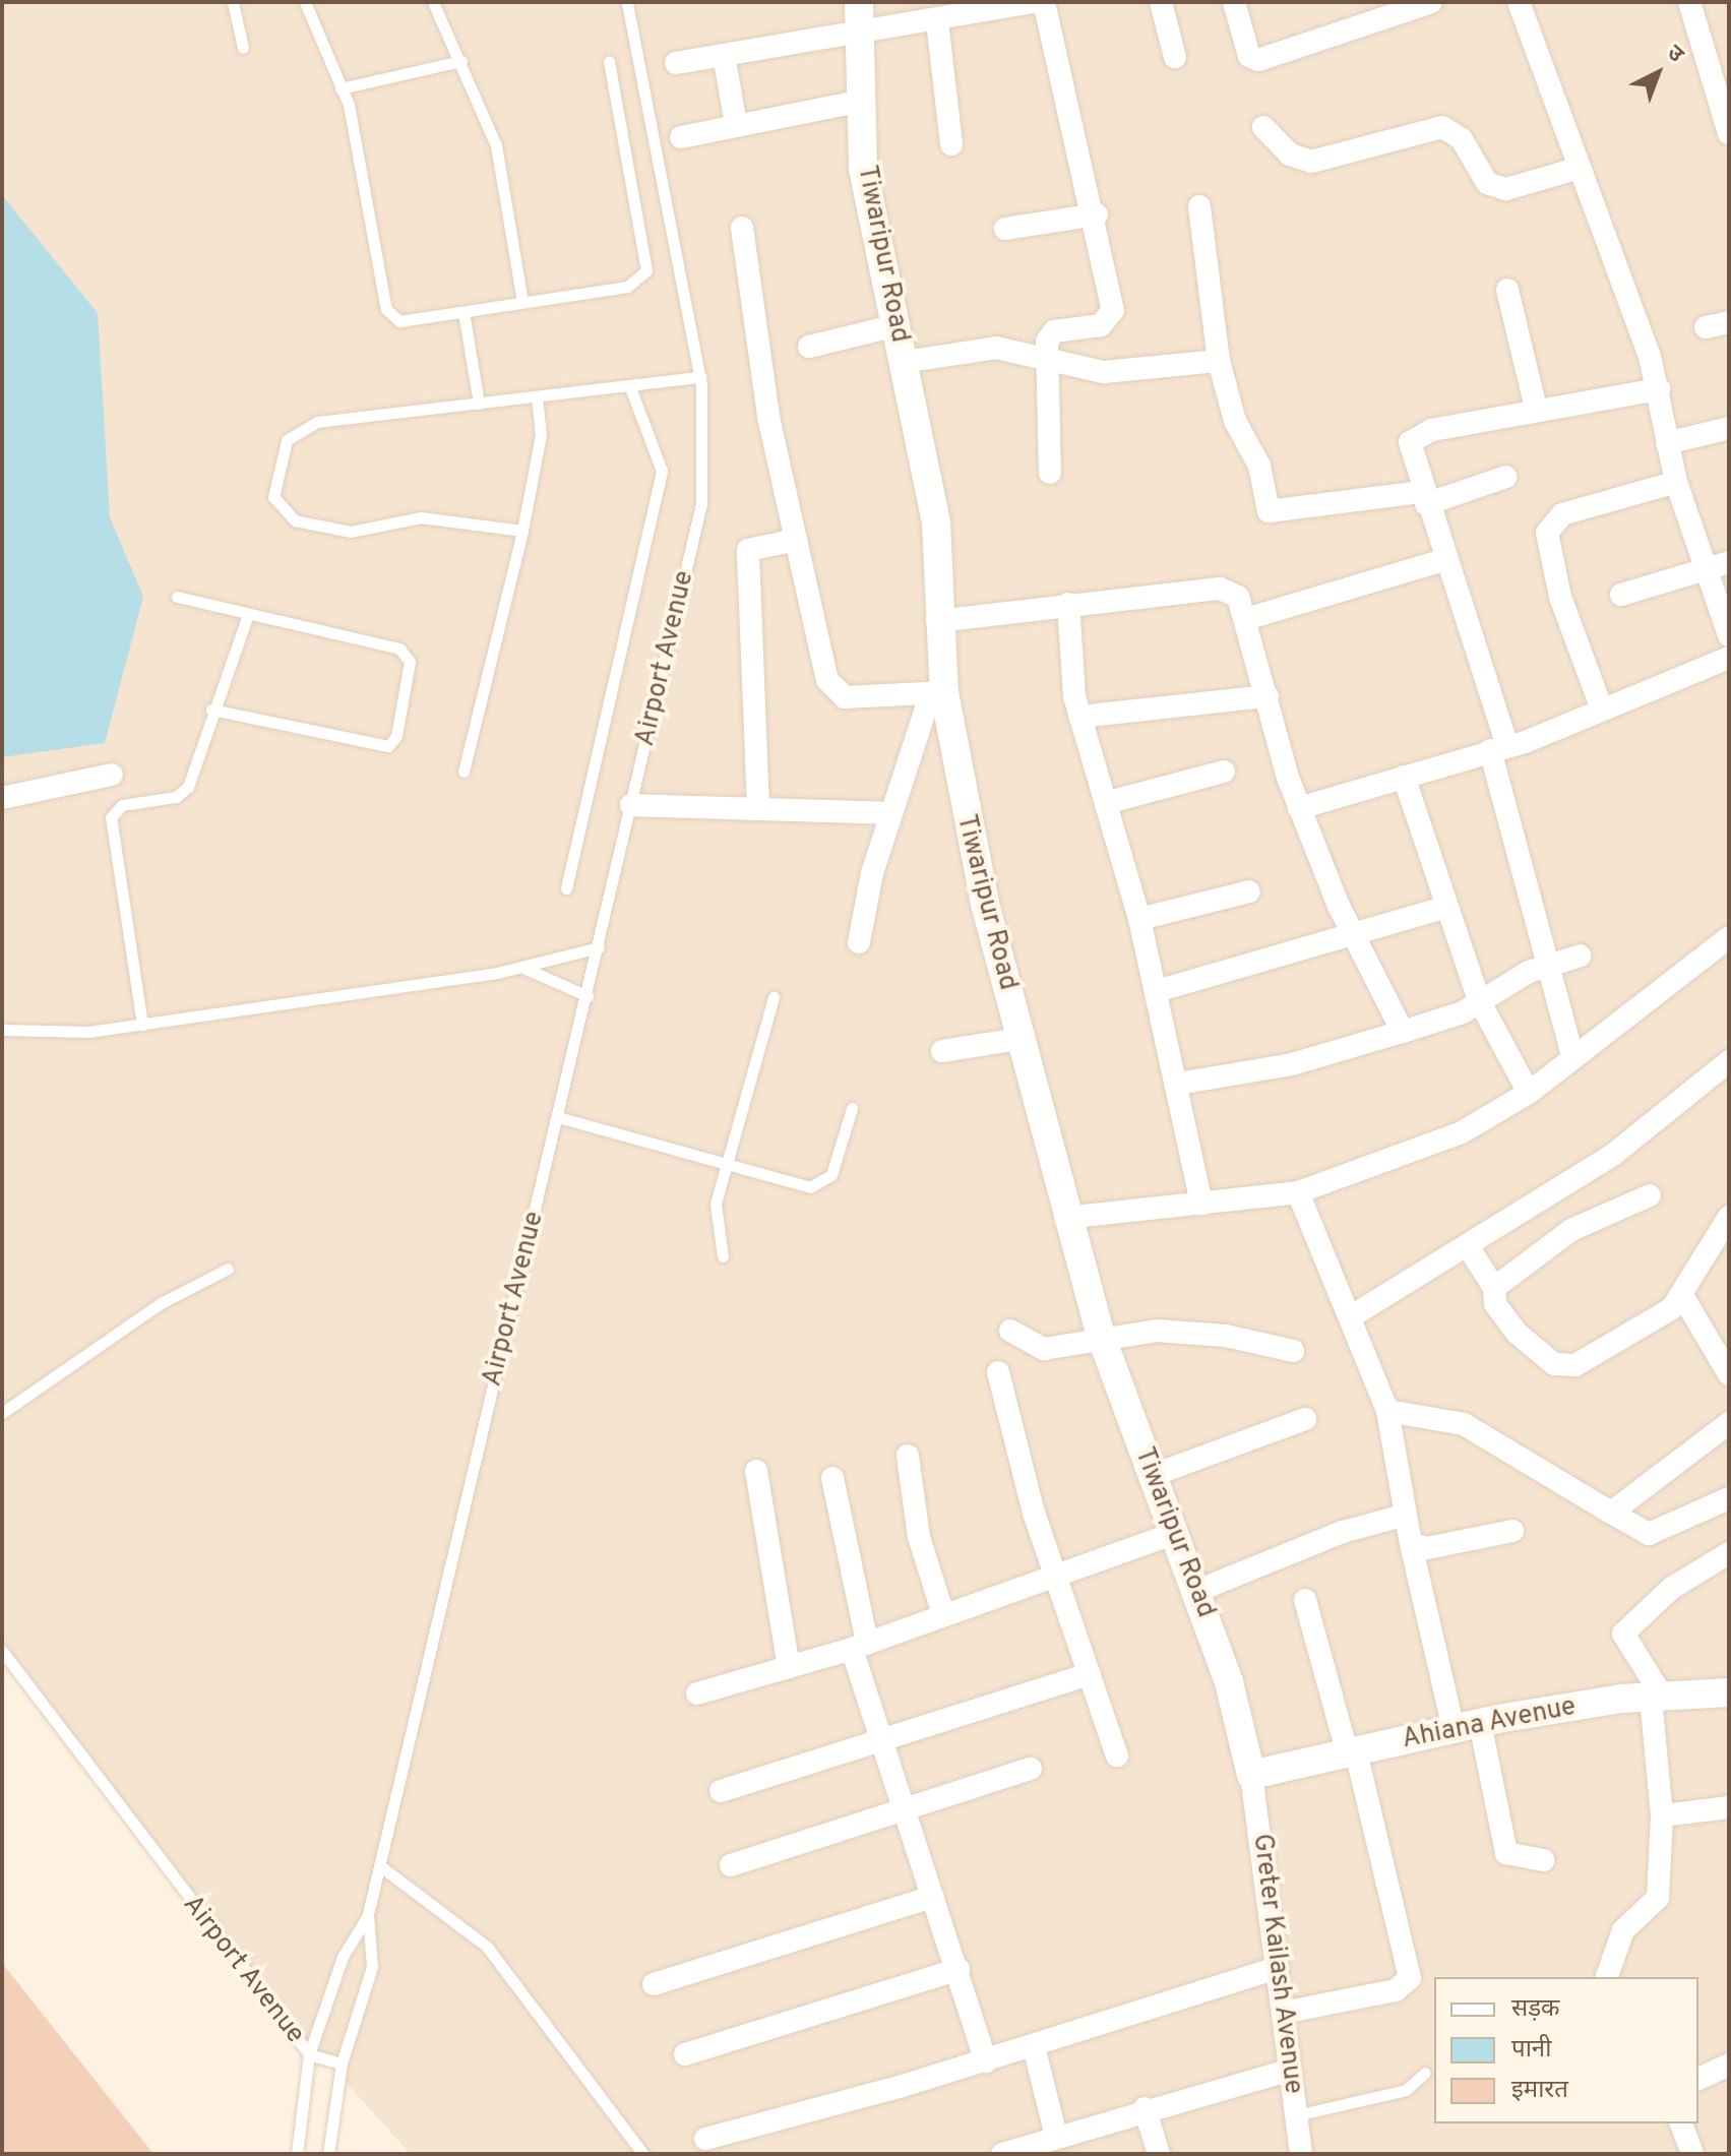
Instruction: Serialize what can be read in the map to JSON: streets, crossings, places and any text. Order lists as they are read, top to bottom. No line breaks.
{"streets":{"street":["Tiwaripur Road","Ahiana Avenue","Greter Kailash Avenue"],"lane":["Airport Avenue"]},"crossings":[["Tiwaripur Road","Ahiana Avenue"],["Tiwaripur Road","Greter Kailash Avenue"],["Ahiana Avenue","Greter Kailash Avenue"]],"legend":["सड़क","पानी","इमारत"],"north":"top right"}
